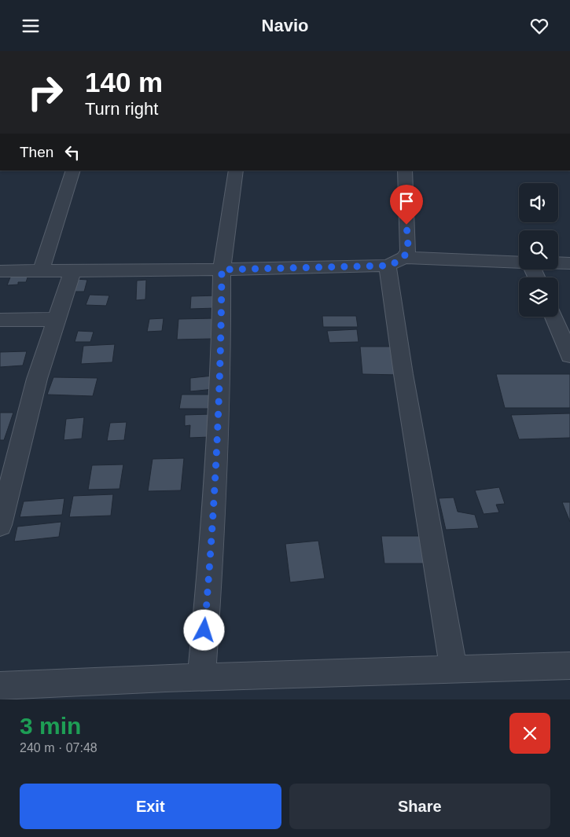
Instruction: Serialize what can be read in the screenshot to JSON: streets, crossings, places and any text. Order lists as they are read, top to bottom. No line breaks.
{"page":{"header":"Navio","turn":["140 m","Turn right"],"then":"Then","heading":["3 min","240 m · 07:48"],"buttons":["Exit","Share"]}}
